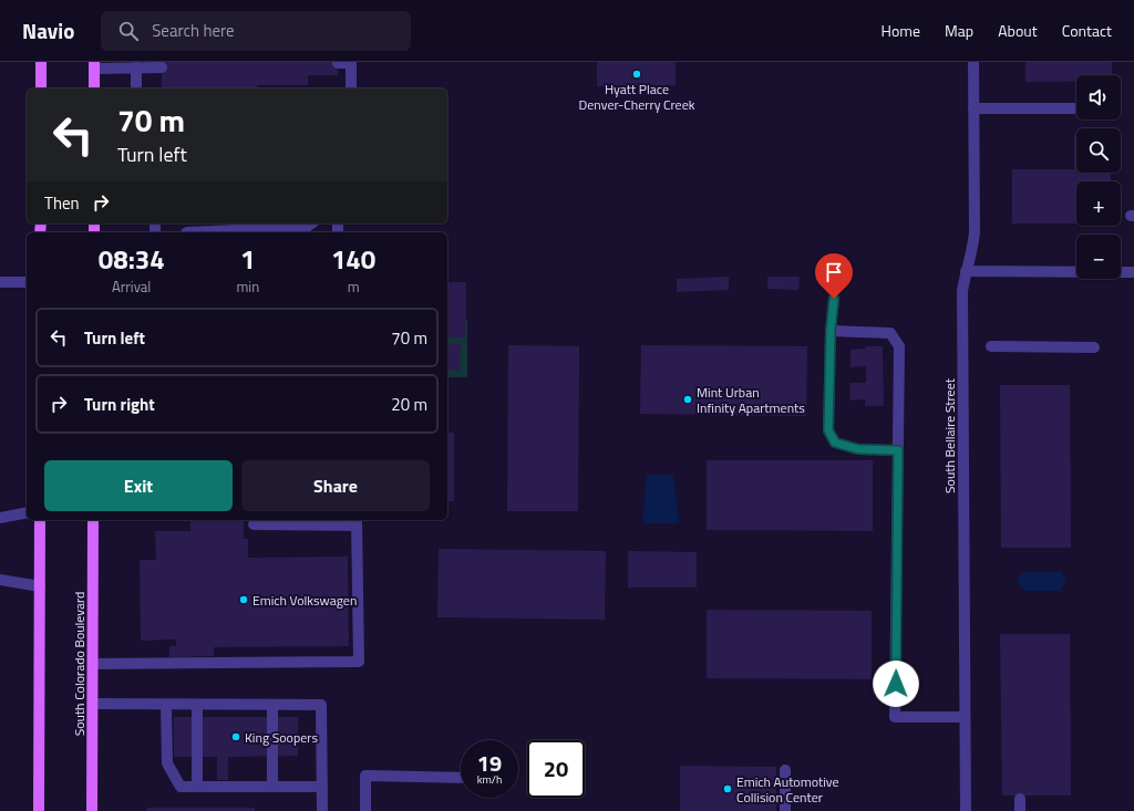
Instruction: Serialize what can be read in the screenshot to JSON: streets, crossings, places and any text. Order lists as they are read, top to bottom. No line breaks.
{"streets":{"main road":["South Colorado Boulevard"],"street":["South Bellaire Street"]},"places":["Hyatt Place Denver-Cherry Creek","Mint Urban Infinity Apartments","Emich Volkswagen","King Soopers","Emich Automotive Collision Center"],"page":{"header":"Navio","search":"Search here","nav":["Home","Map","About","Contact"],"map_buttons":["+","−"],"turn":["70 m","Turn left"],"then":"Then","eta":["08:34","Arrival","1","min","140","m"],"list":[{"name":"Turn left","value":"70 m"},{"name":"Turn right","value":"20 m"}],"buttons":["Exit","Share"],"speed":"19 km/h","limit":"20"}}
